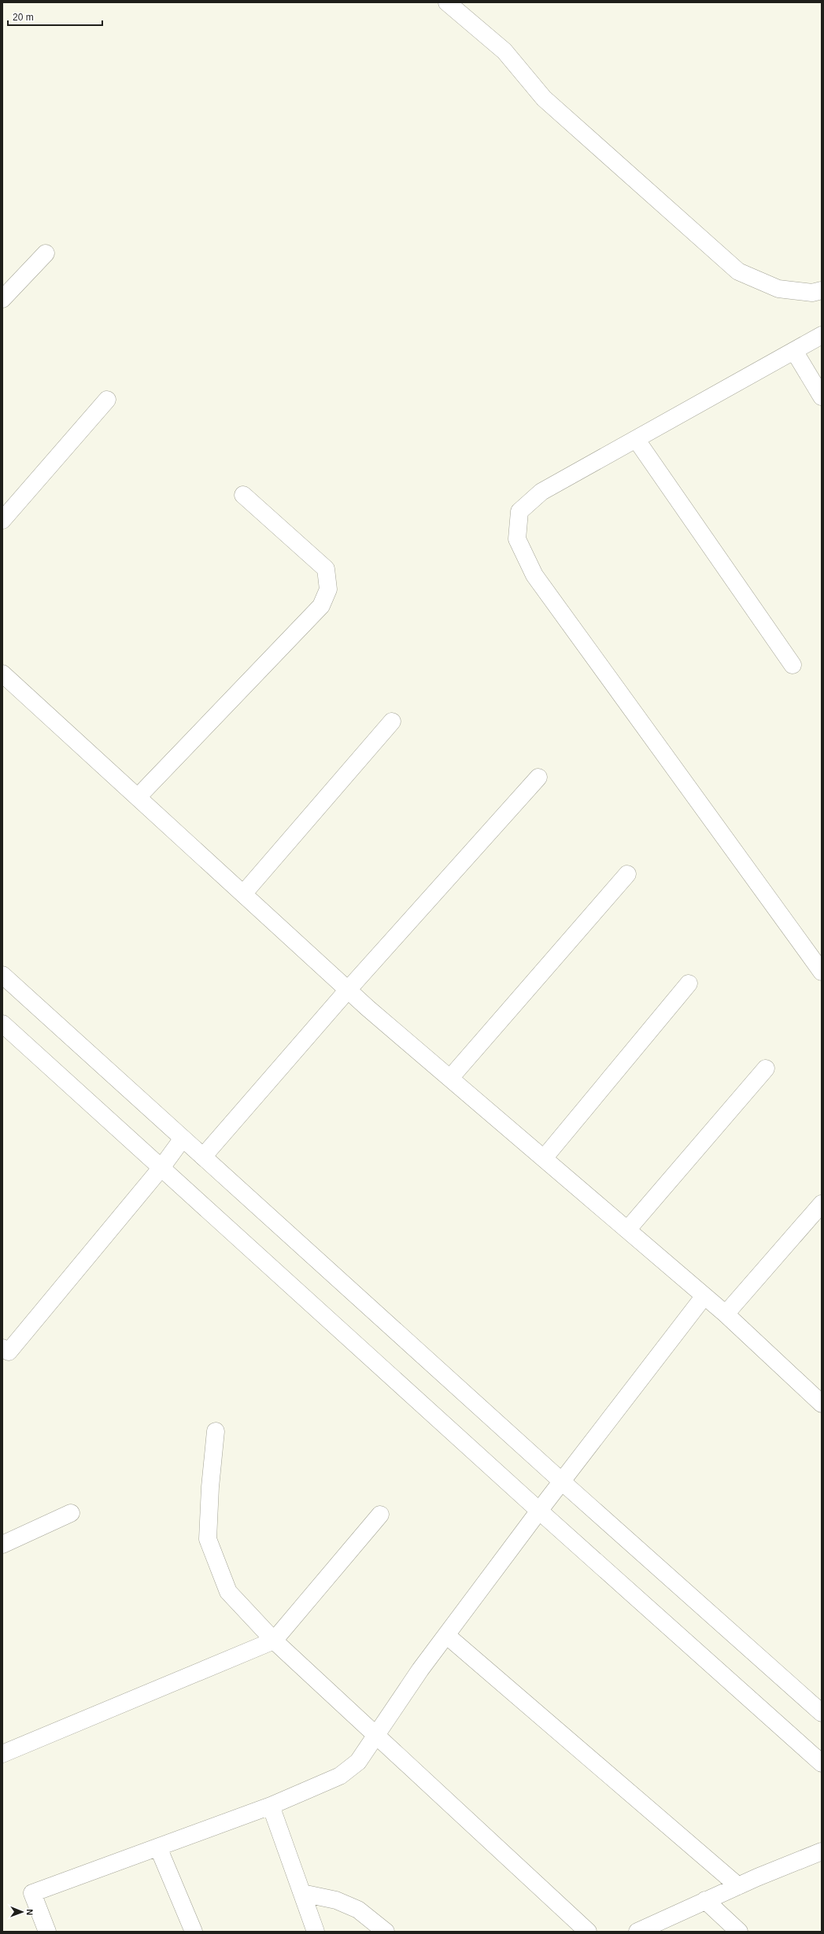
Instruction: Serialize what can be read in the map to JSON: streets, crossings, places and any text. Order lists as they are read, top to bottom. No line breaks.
{"scale_bar":"20 m","north":"right"}
